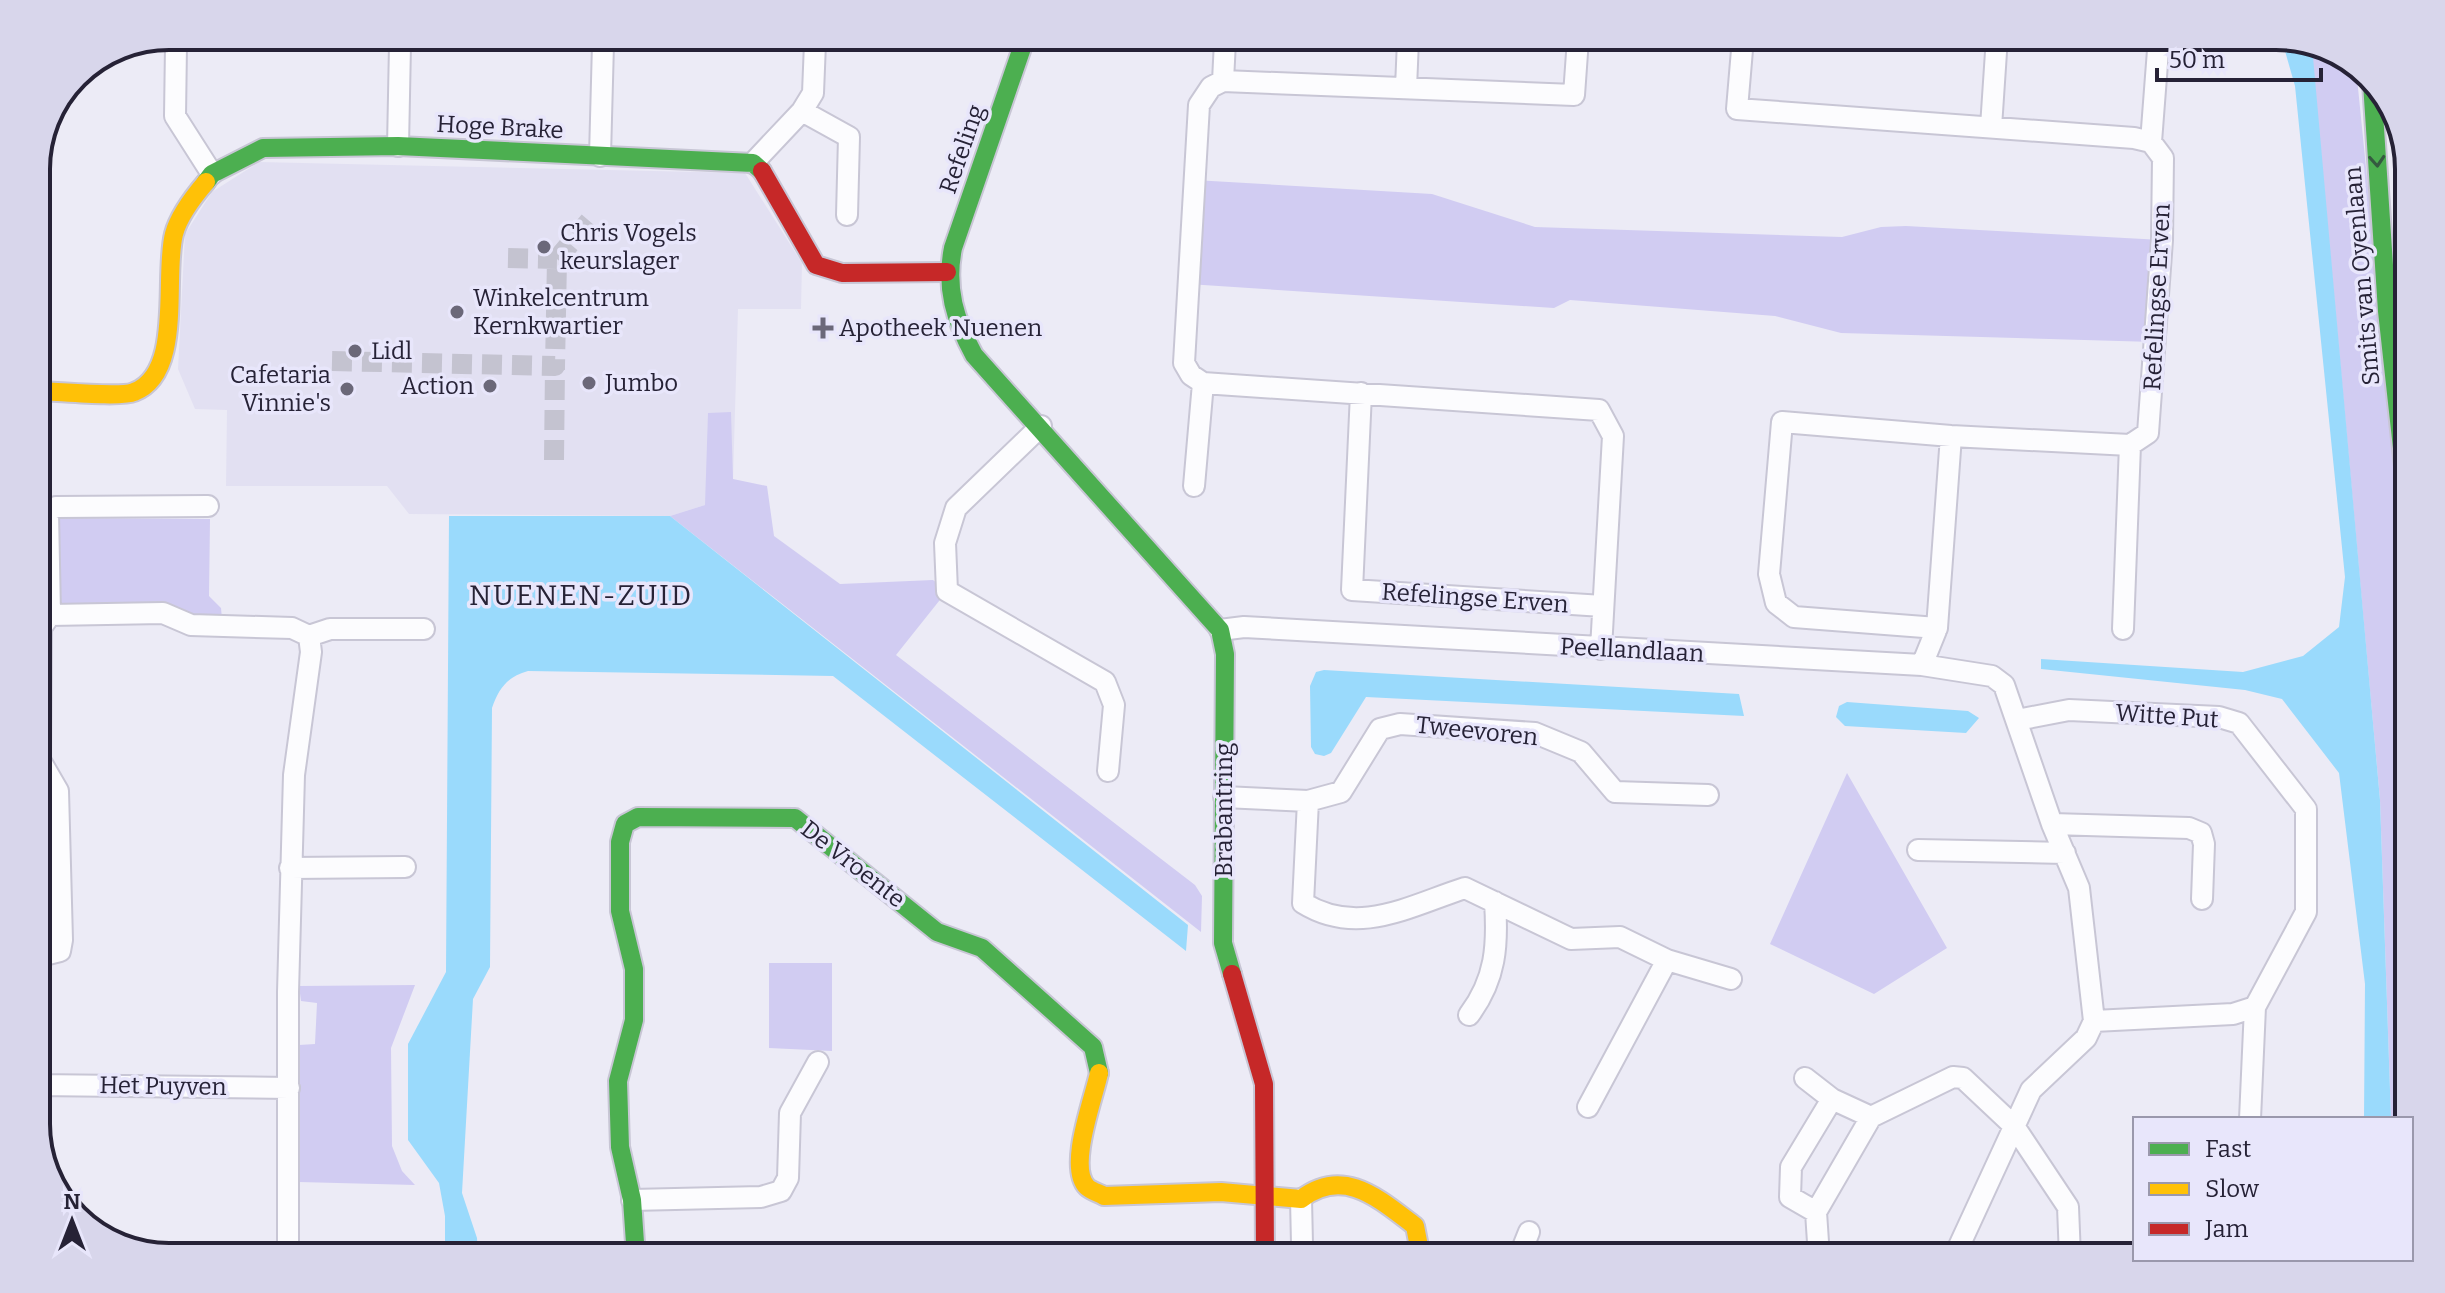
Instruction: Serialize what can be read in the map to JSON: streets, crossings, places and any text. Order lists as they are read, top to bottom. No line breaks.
{"streets":{"street":["Hoge Brake","Refeling","Smits van Oyenlaan","Refelingse Erven","Peellandlaan","Witte Put","Tweevoren","Brabantring","De Vroente","Het Puyven"]},"crossings":[["Refelingse Erven","Peellandlaan"],["Peellandlaan","Witte Put"],["Peellandlaan","Brabantring"],["Tweevoren","Brabantring"],["Brabantring","De Vroente"]],"one_way":["Smits van Oyenlaan"],"districts":["NUENEN-ZUID"],"places":{"other":["Chris Vogels keurslager","Winkelcentrum Kernkwartier","Lidl","Jumbo","Action","Cafetaria Vinnie's"],"health":["Apotheek Nuenen"]},"legend":["Fast","Slow","Jam"],"scale_bar":"50 m","north":"top"}
